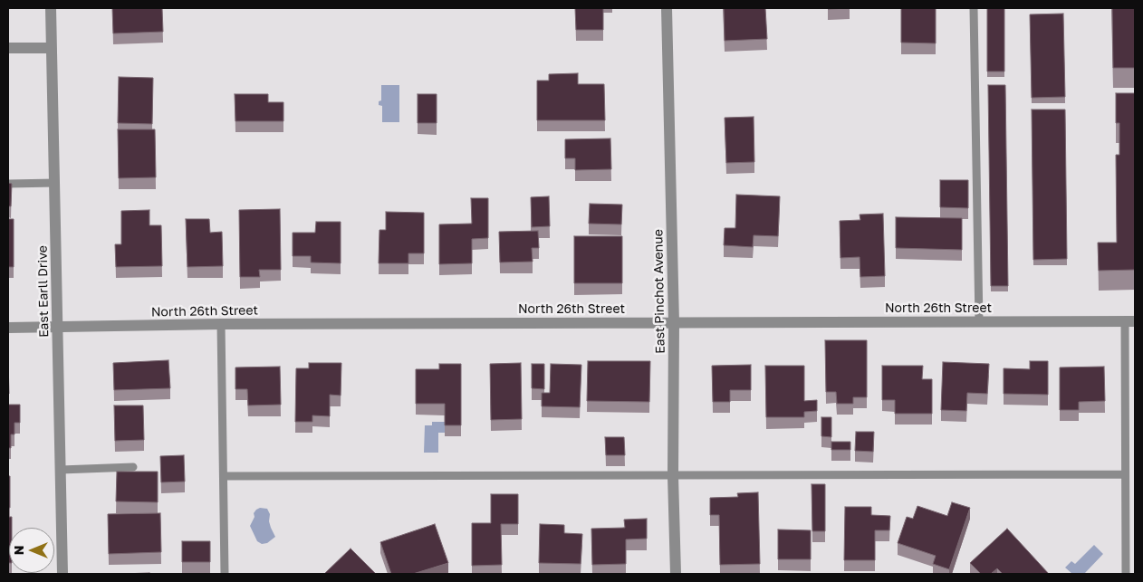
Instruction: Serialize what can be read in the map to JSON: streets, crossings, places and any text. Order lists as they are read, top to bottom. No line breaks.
{"streets":{"street":["East Earll Drive","East Pinchot Avenue","North 26th Street"]},"crossings":[["East Earll Drive","North 26th Street"],["East Pinchot Avenue","North 26th Street"]],"north":"left"}
